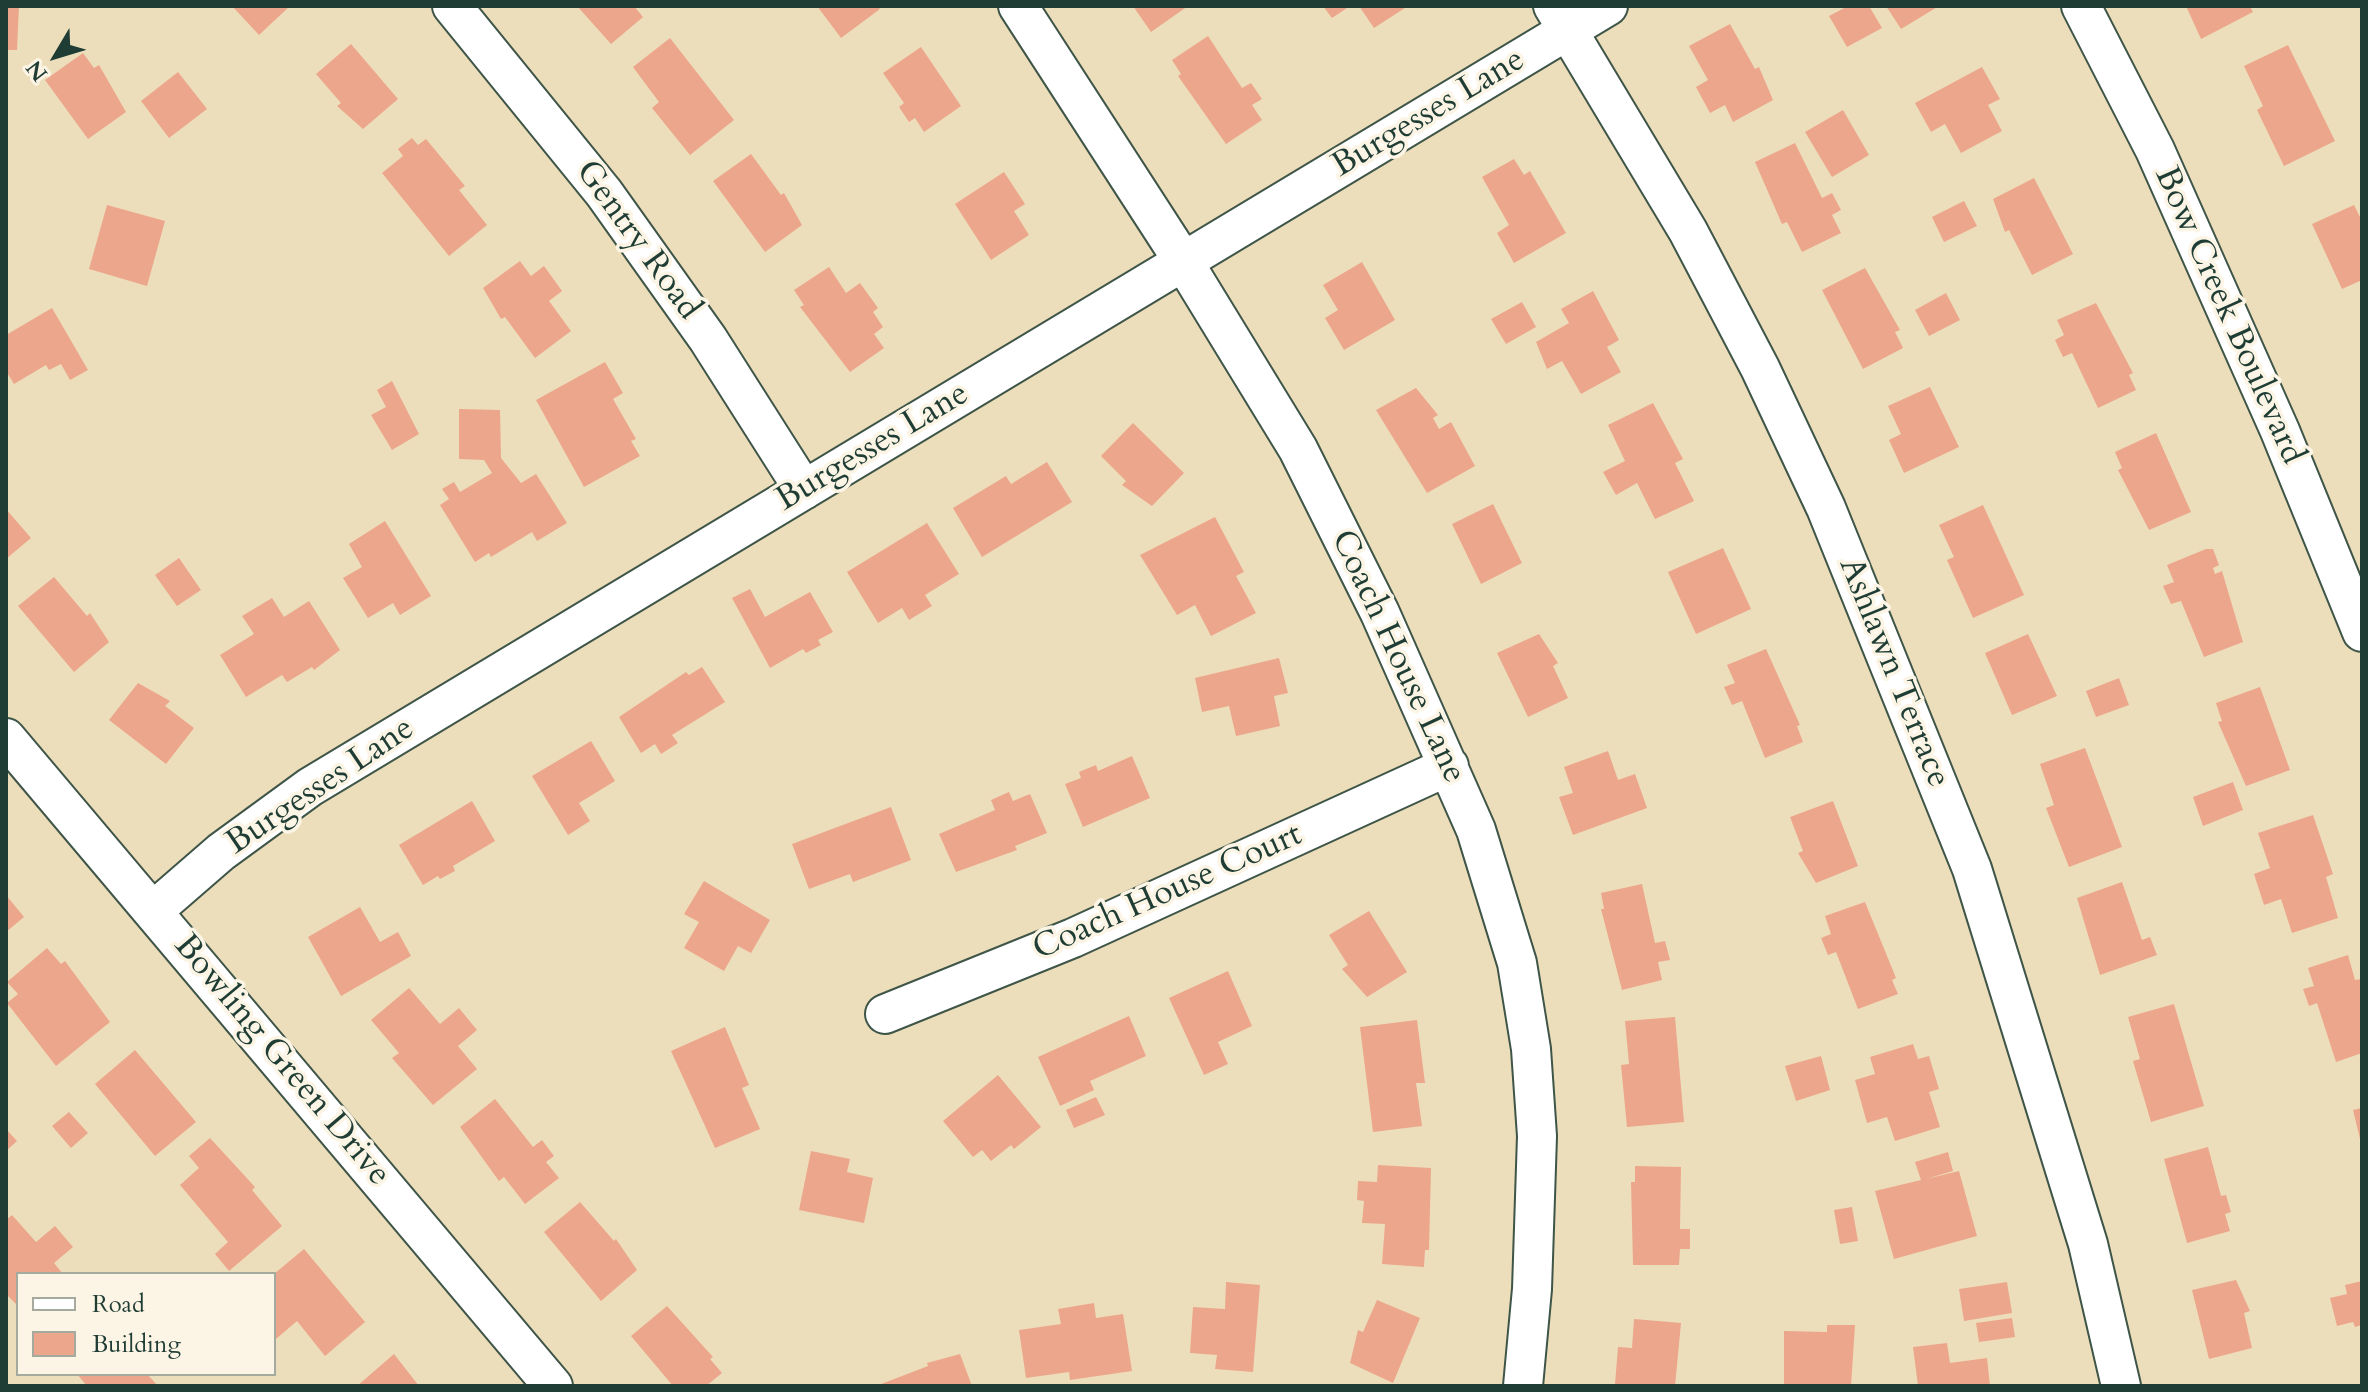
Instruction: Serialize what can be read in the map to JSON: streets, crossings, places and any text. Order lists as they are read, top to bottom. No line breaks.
{"streets":{"street":["Burgesses Lane","Gentry Road","Bow Creek Boulevard","Coach House Lane","Ashlawn Terrace","Coach House Court","Bowling Green Drive"]},"crossings":[["Burgesses Lane","Gentry Road"],["Burgesses Lane","Coach House Lane"],["Burgesses Lane","Ashlawn Terrace"],["Burgesses Lane","Bowling Green Drive"],["Coach House Lane","Coach House Court"]],"legend":["Road","Building"],"north":"bottom left"}
